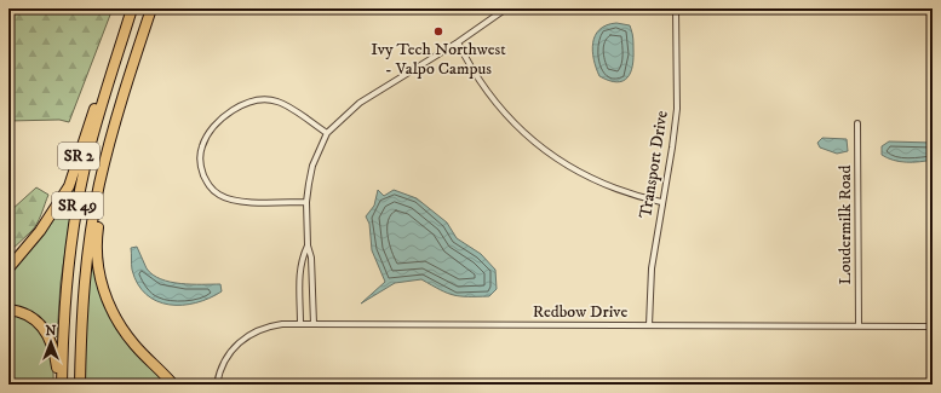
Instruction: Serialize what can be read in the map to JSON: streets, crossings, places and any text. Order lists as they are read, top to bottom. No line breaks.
{"streets":{"highway":["SR 2","SR 49"],"street":["Transport Drive","Loudermilk Road","Redbow Drive"]},"crossings":[["SR 2","SR 49"],["Transport Drive","Redbow Drive"],["Loudermilk Road","Redbow Drive"]],"places":["Ivy Tech Northwest - Valpo Campus"],"north":"top"}
